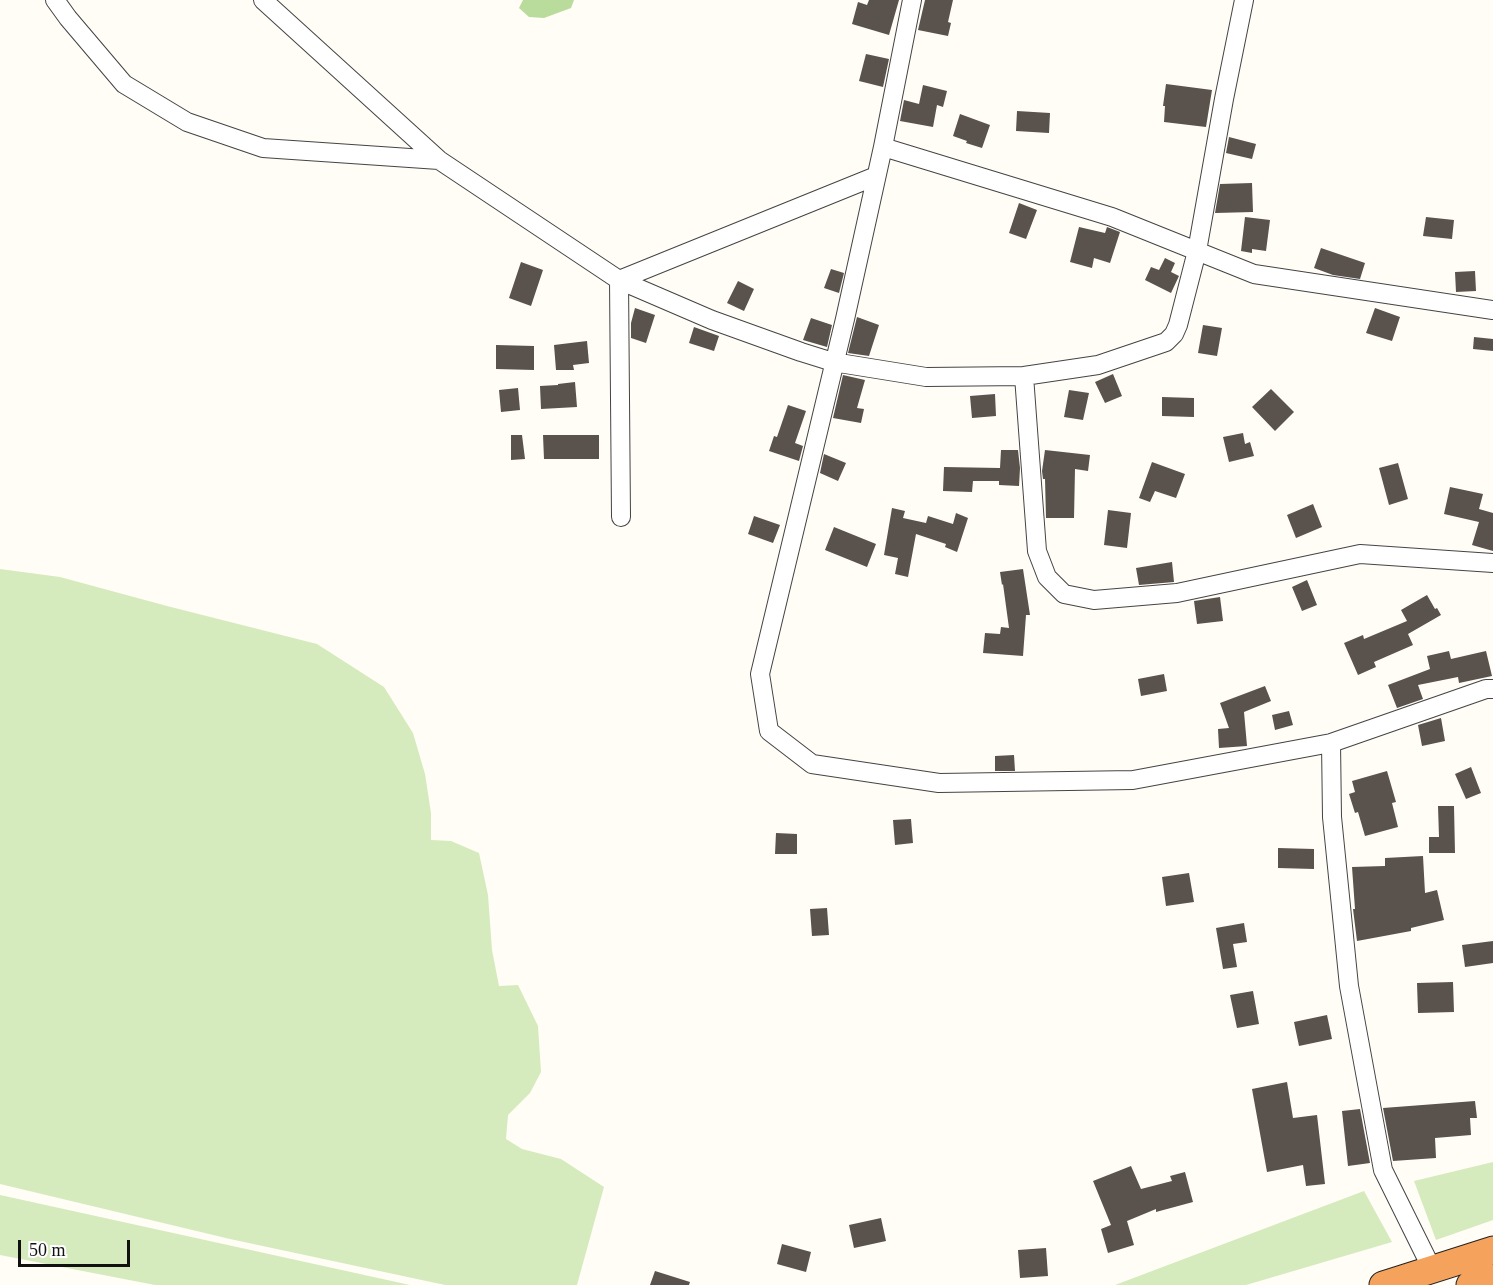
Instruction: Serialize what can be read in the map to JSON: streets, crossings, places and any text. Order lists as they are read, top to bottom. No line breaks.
{"scale_bar":"50 m"}
